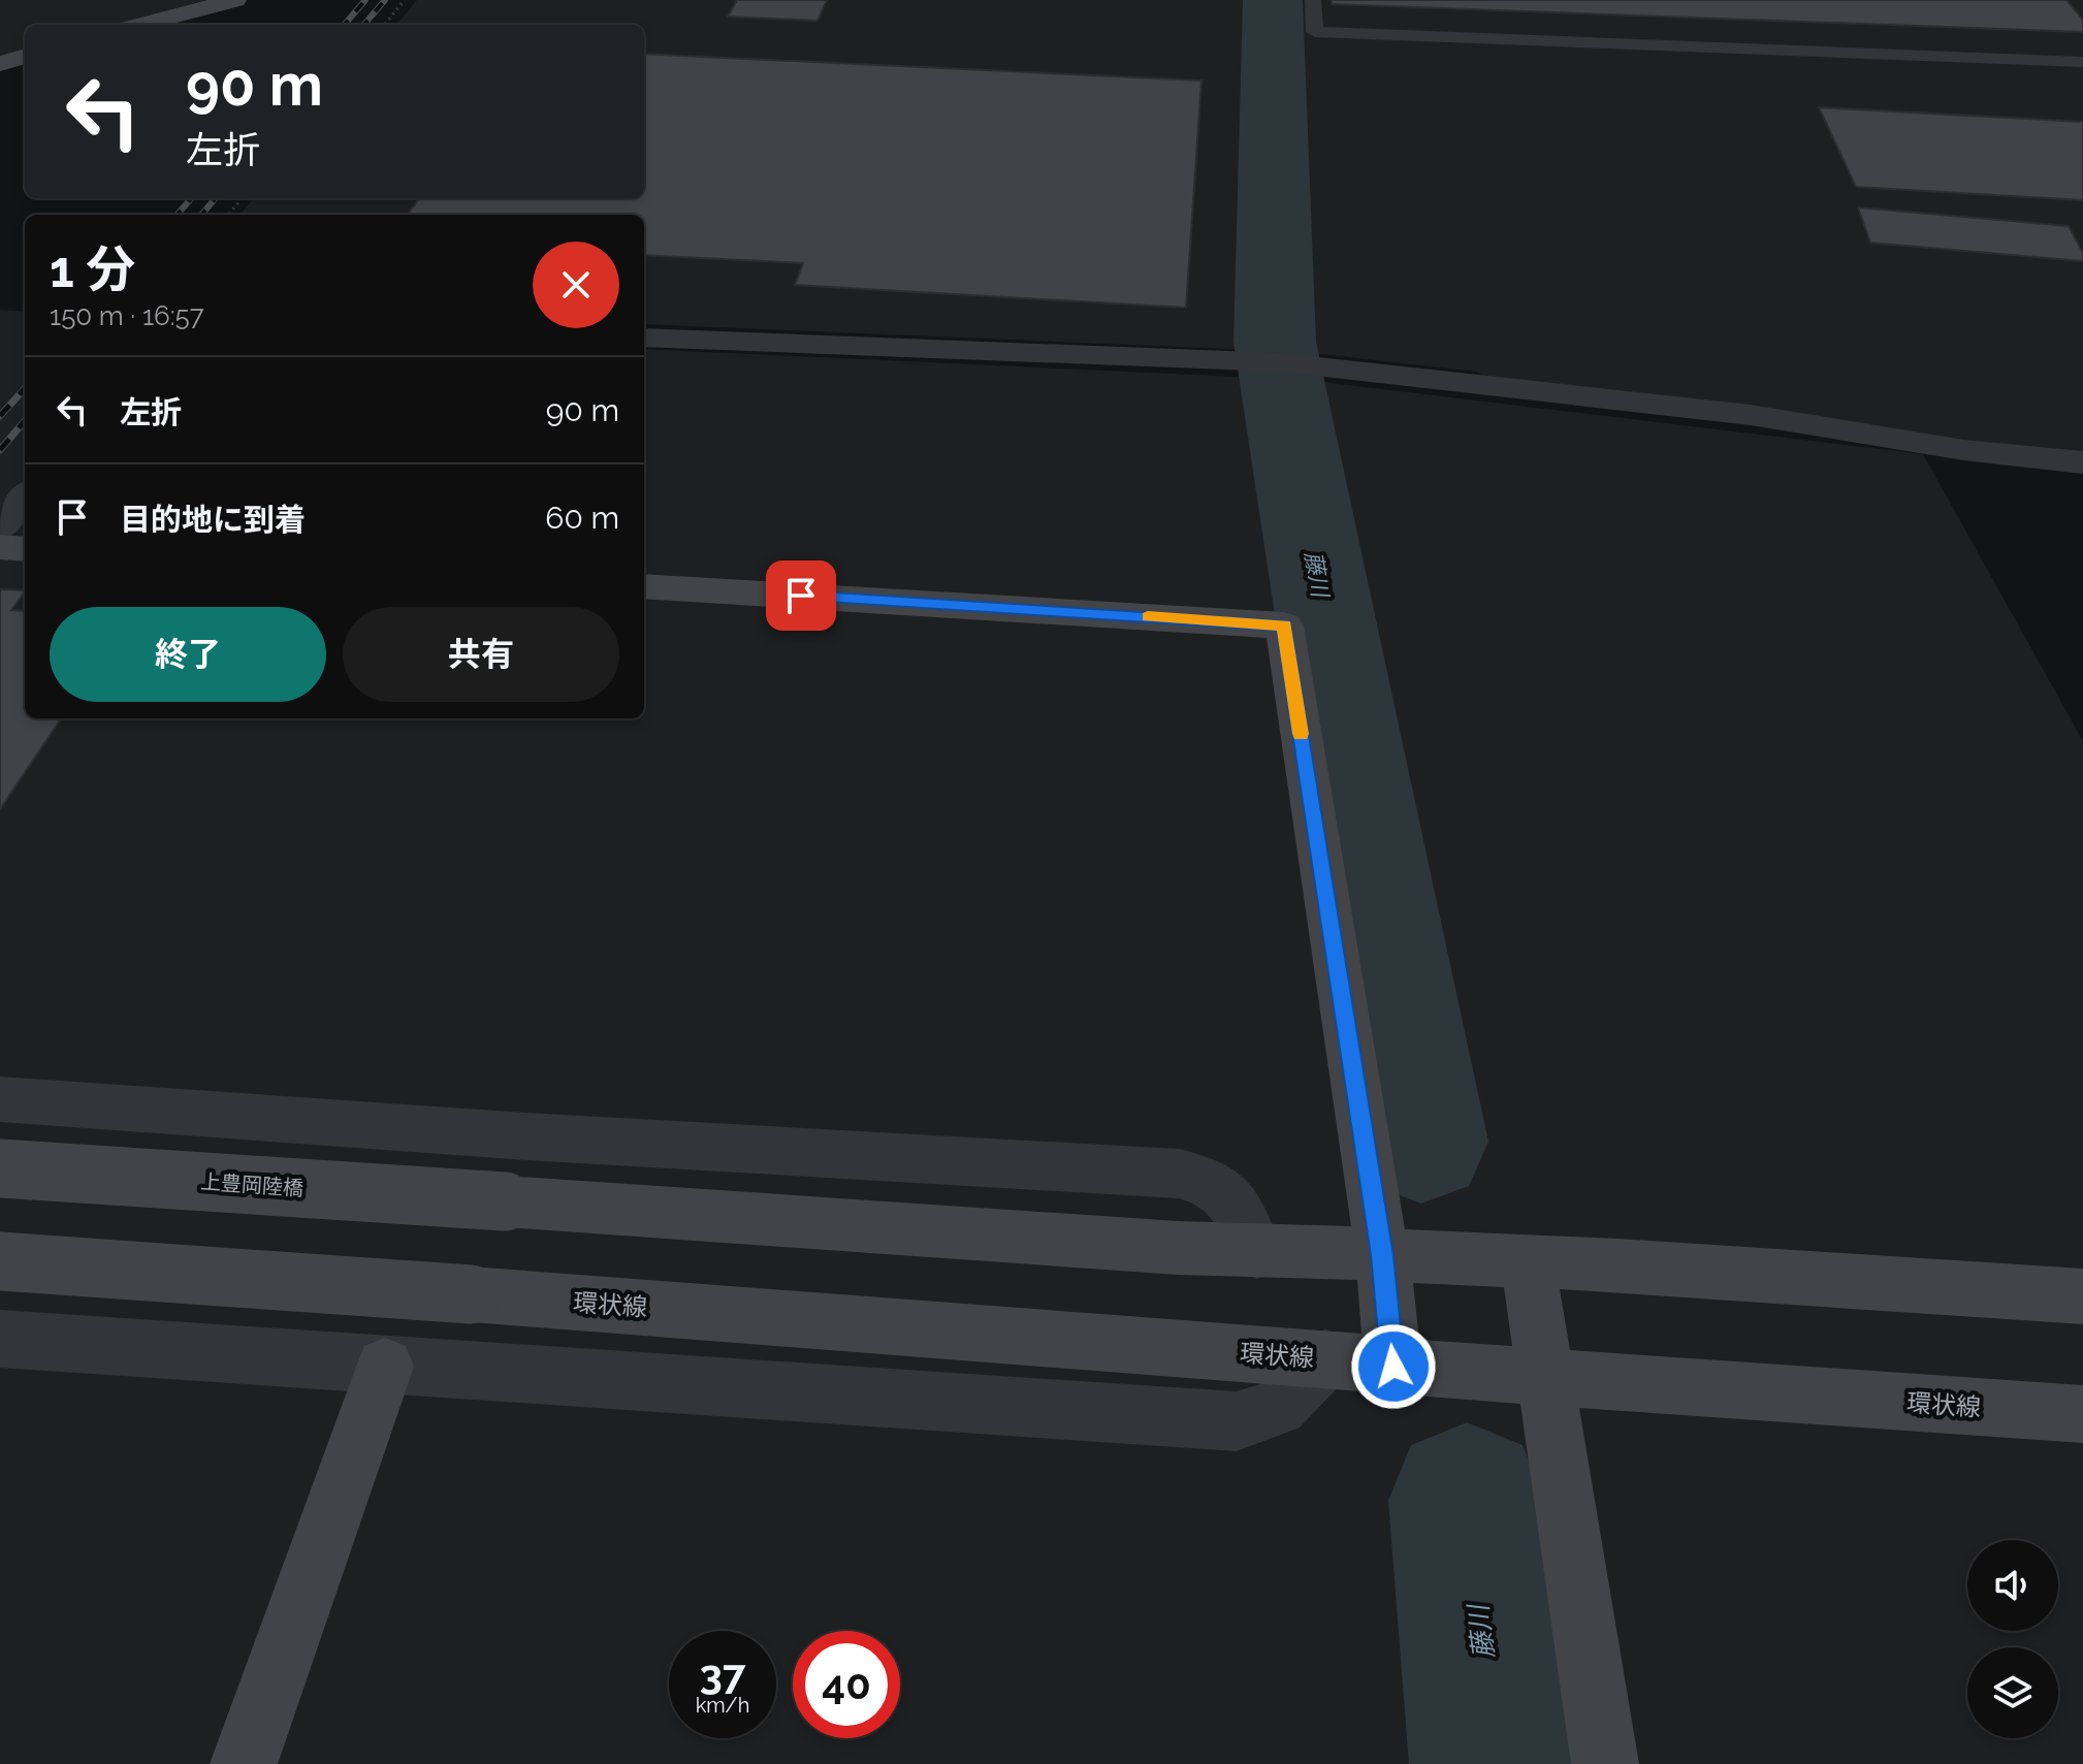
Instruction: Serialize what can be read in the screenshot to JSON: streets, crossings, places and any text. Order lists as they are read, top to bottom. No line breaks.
{"streets":{"street":["上豊岡陸橋","環状線"]},"water":["藤川"],"page":{"turn":["90 m","左折"],"heading":["1 分","150 m · 16:57"],"list":[{"name":"左折","value":"90 m"},{"name":"目的地に到着","value":"60 m"}],"buttons":["終了","共有"],"speed":"37 km/h","limit":"40"}}
